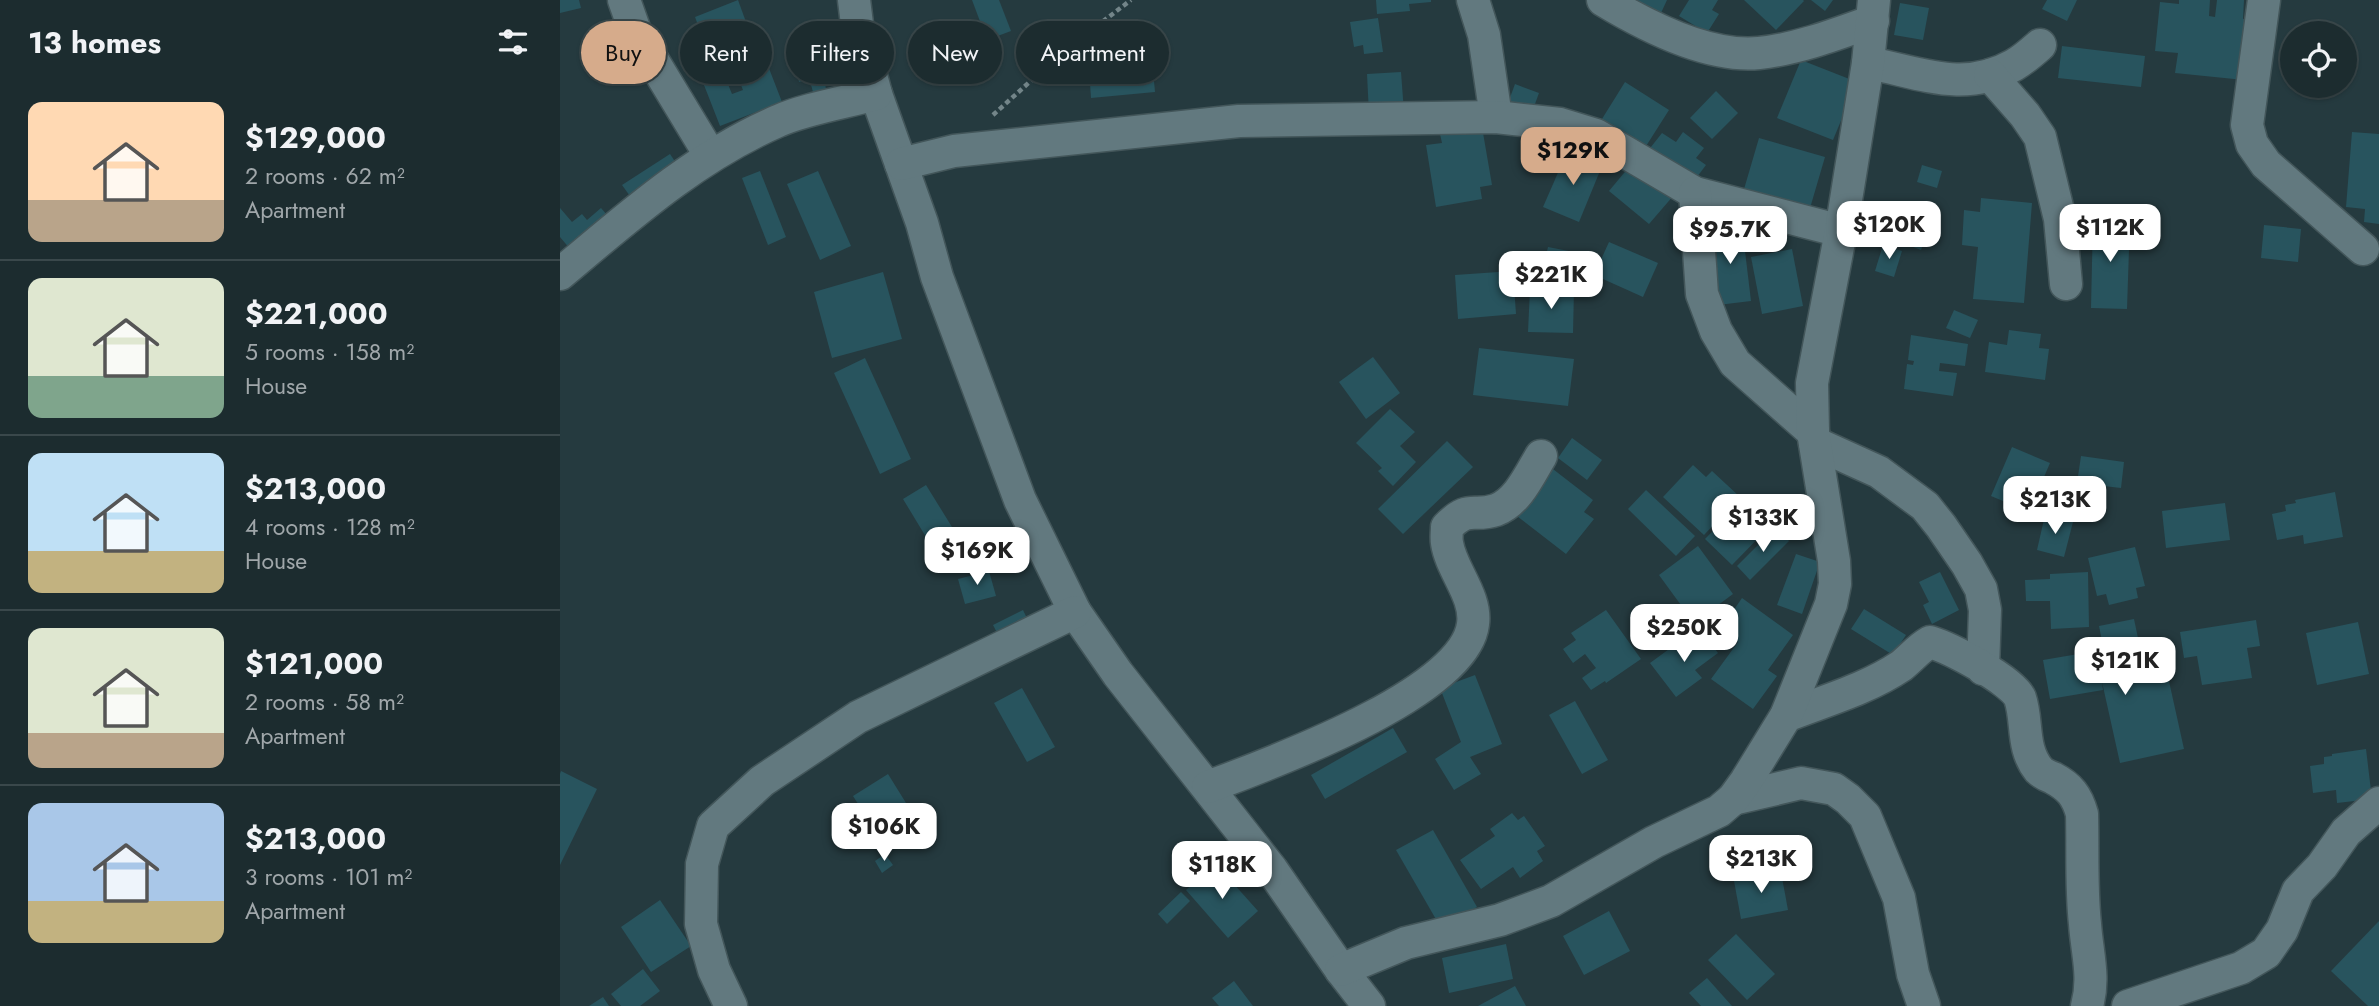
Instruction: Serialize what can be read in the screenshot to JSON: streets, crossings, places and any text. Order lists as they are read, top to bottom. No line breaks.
{"page":{"heading":"13 homes","chip":["Buy","Rent","Filters","New","Apartment"],"list":[{"name":"$129,000","note":"2 rooms · 62 m² · Apartment"},{"name":"$221,000","note":"5 rooms · 158 m² · House"},{"name":"$213,000","note":"4 rooms · 128 m² · House"},{"name":"$121,000","note":"2 rooms · 58 m² · Apartment"},{"name":"$213,000","note":"3 rooms · 101 m² · Apartment"}],"price":["$129K","$120K","$112K","$95.7K","$221K","$213K","$133K","$169K","$250K","$121K","$106K","$213K","$118K"]}}
